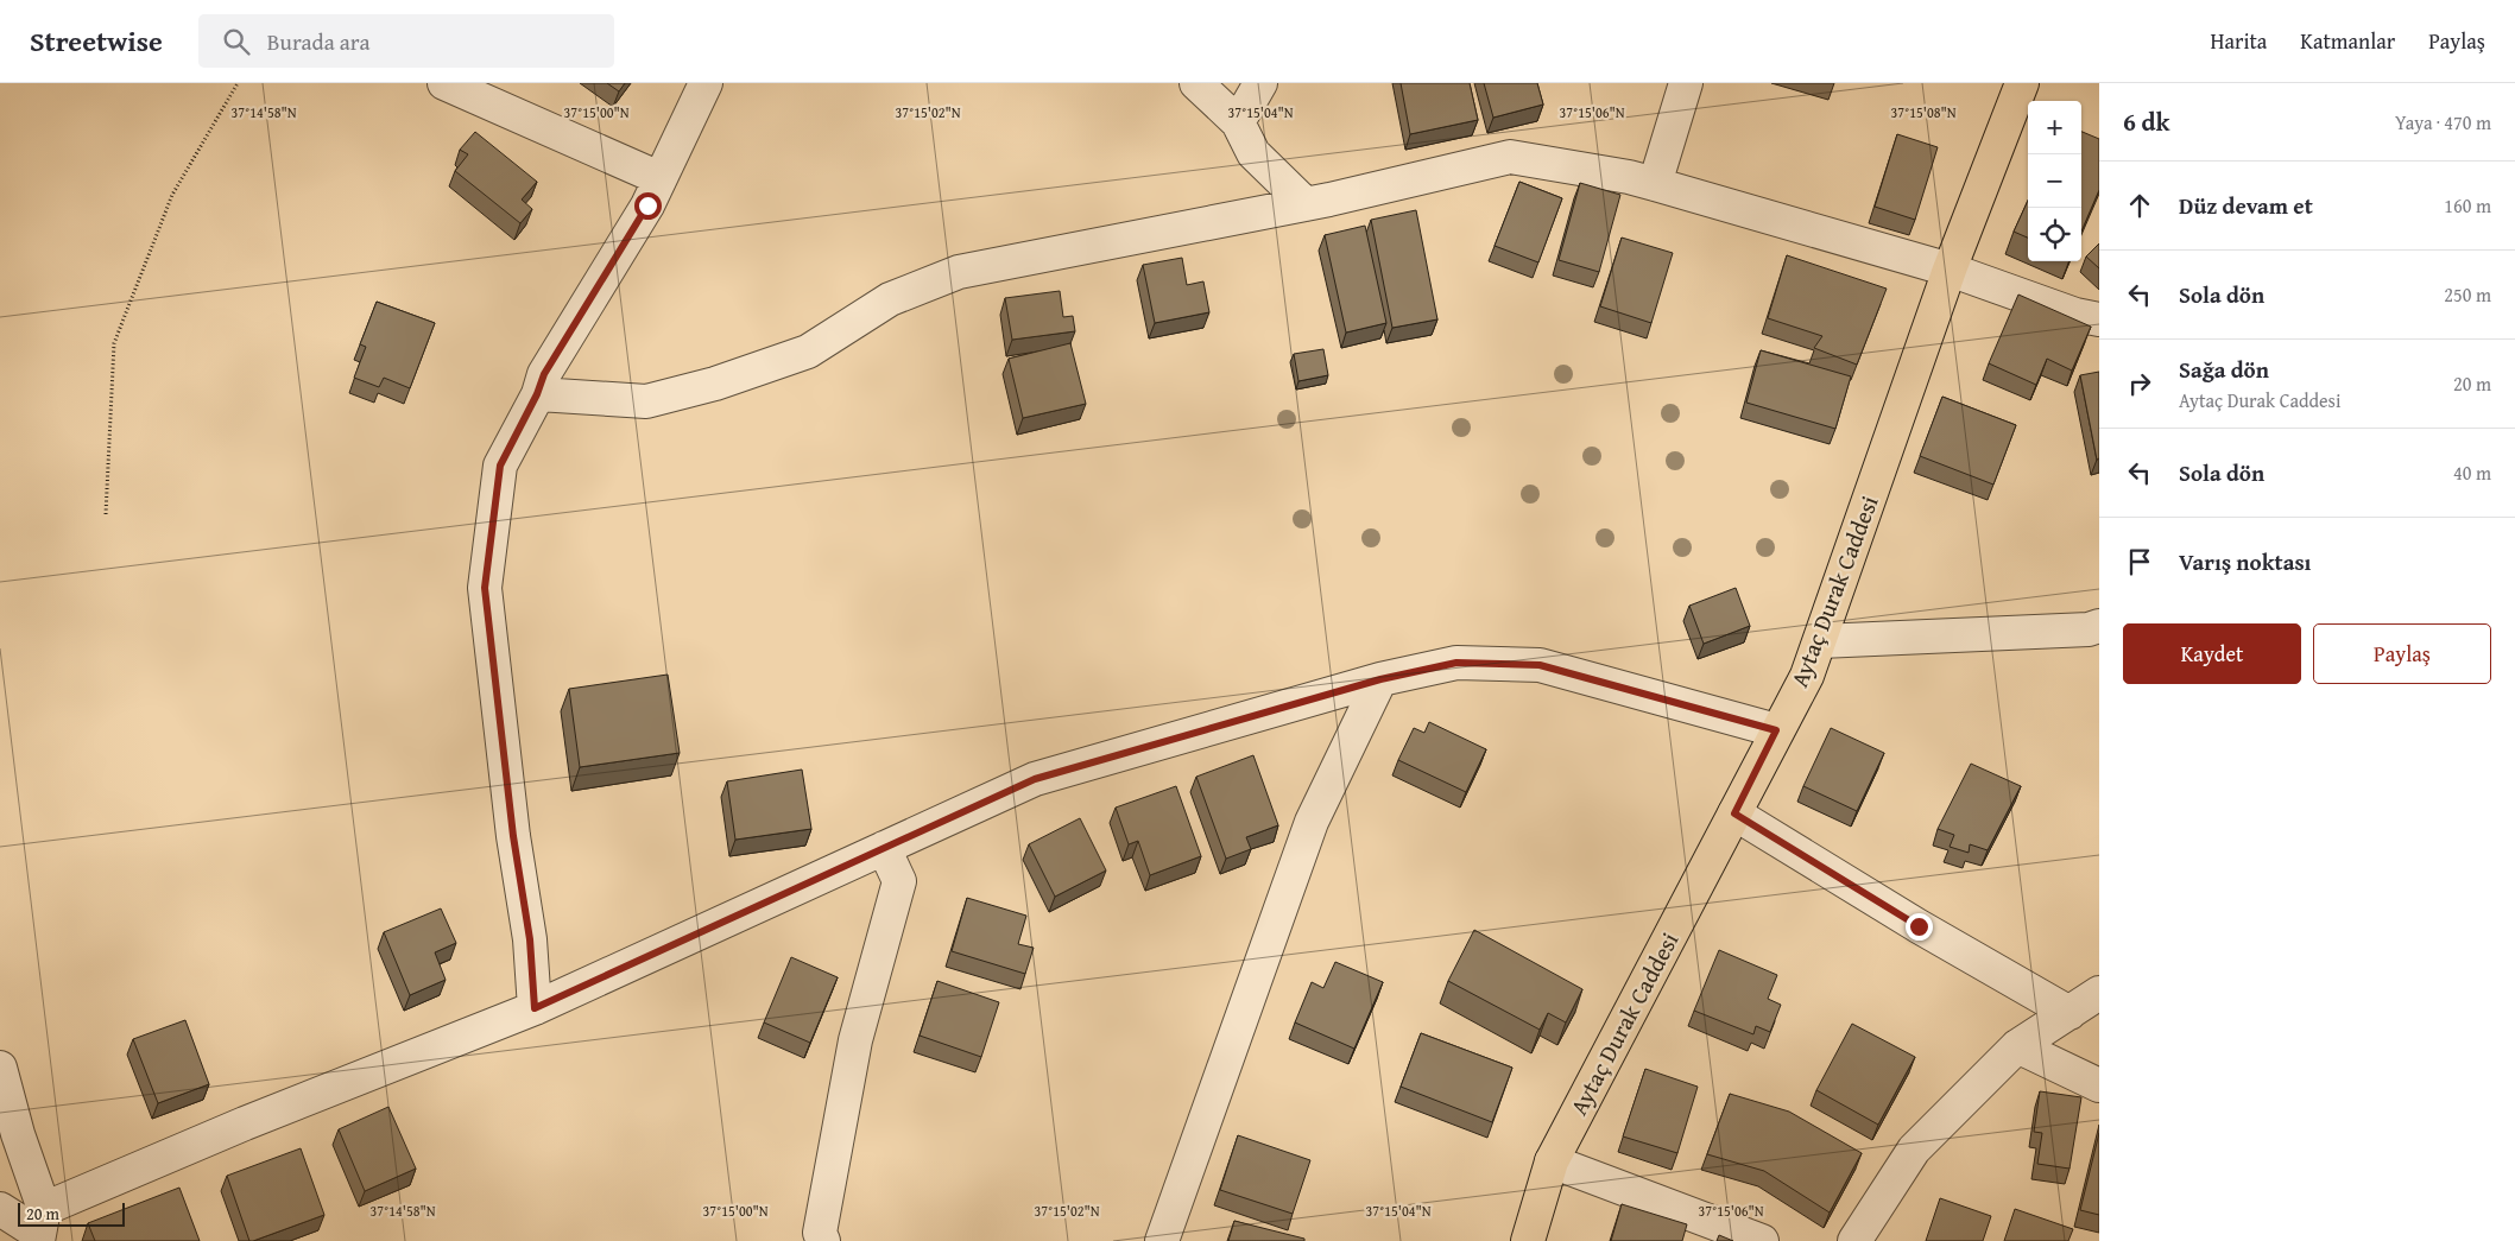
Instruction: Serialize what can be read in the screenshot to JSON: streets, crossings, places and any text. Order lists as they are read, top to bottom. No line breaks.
{"streets":{"main road":["Aytaç Durak Caddesi"]},"scale_bar":"20 m","page":{"header":"Streetwise","search":"Burada ara","nav":["Harita","Katmanlar","Paylaş"],"heading":["6 dk","Yaya · 470 m"],"map_buttons":["+","−"],"list":[["Düz devam et","160 m"],["Sola dön","250 m"],["Sağa dön","Aytaç Durak Caddesi","20 m"],["Sola dön","40 m"],"Varış noktası"],"buttons":["Kaydet","Paylaş"],"scale":"20 m"},"coordinates":["37°14'58\"N","37°15'00\"N","37°15'02\"N","37°15'04\"N","37°15'06\"N","37°15'08\"N"]}
